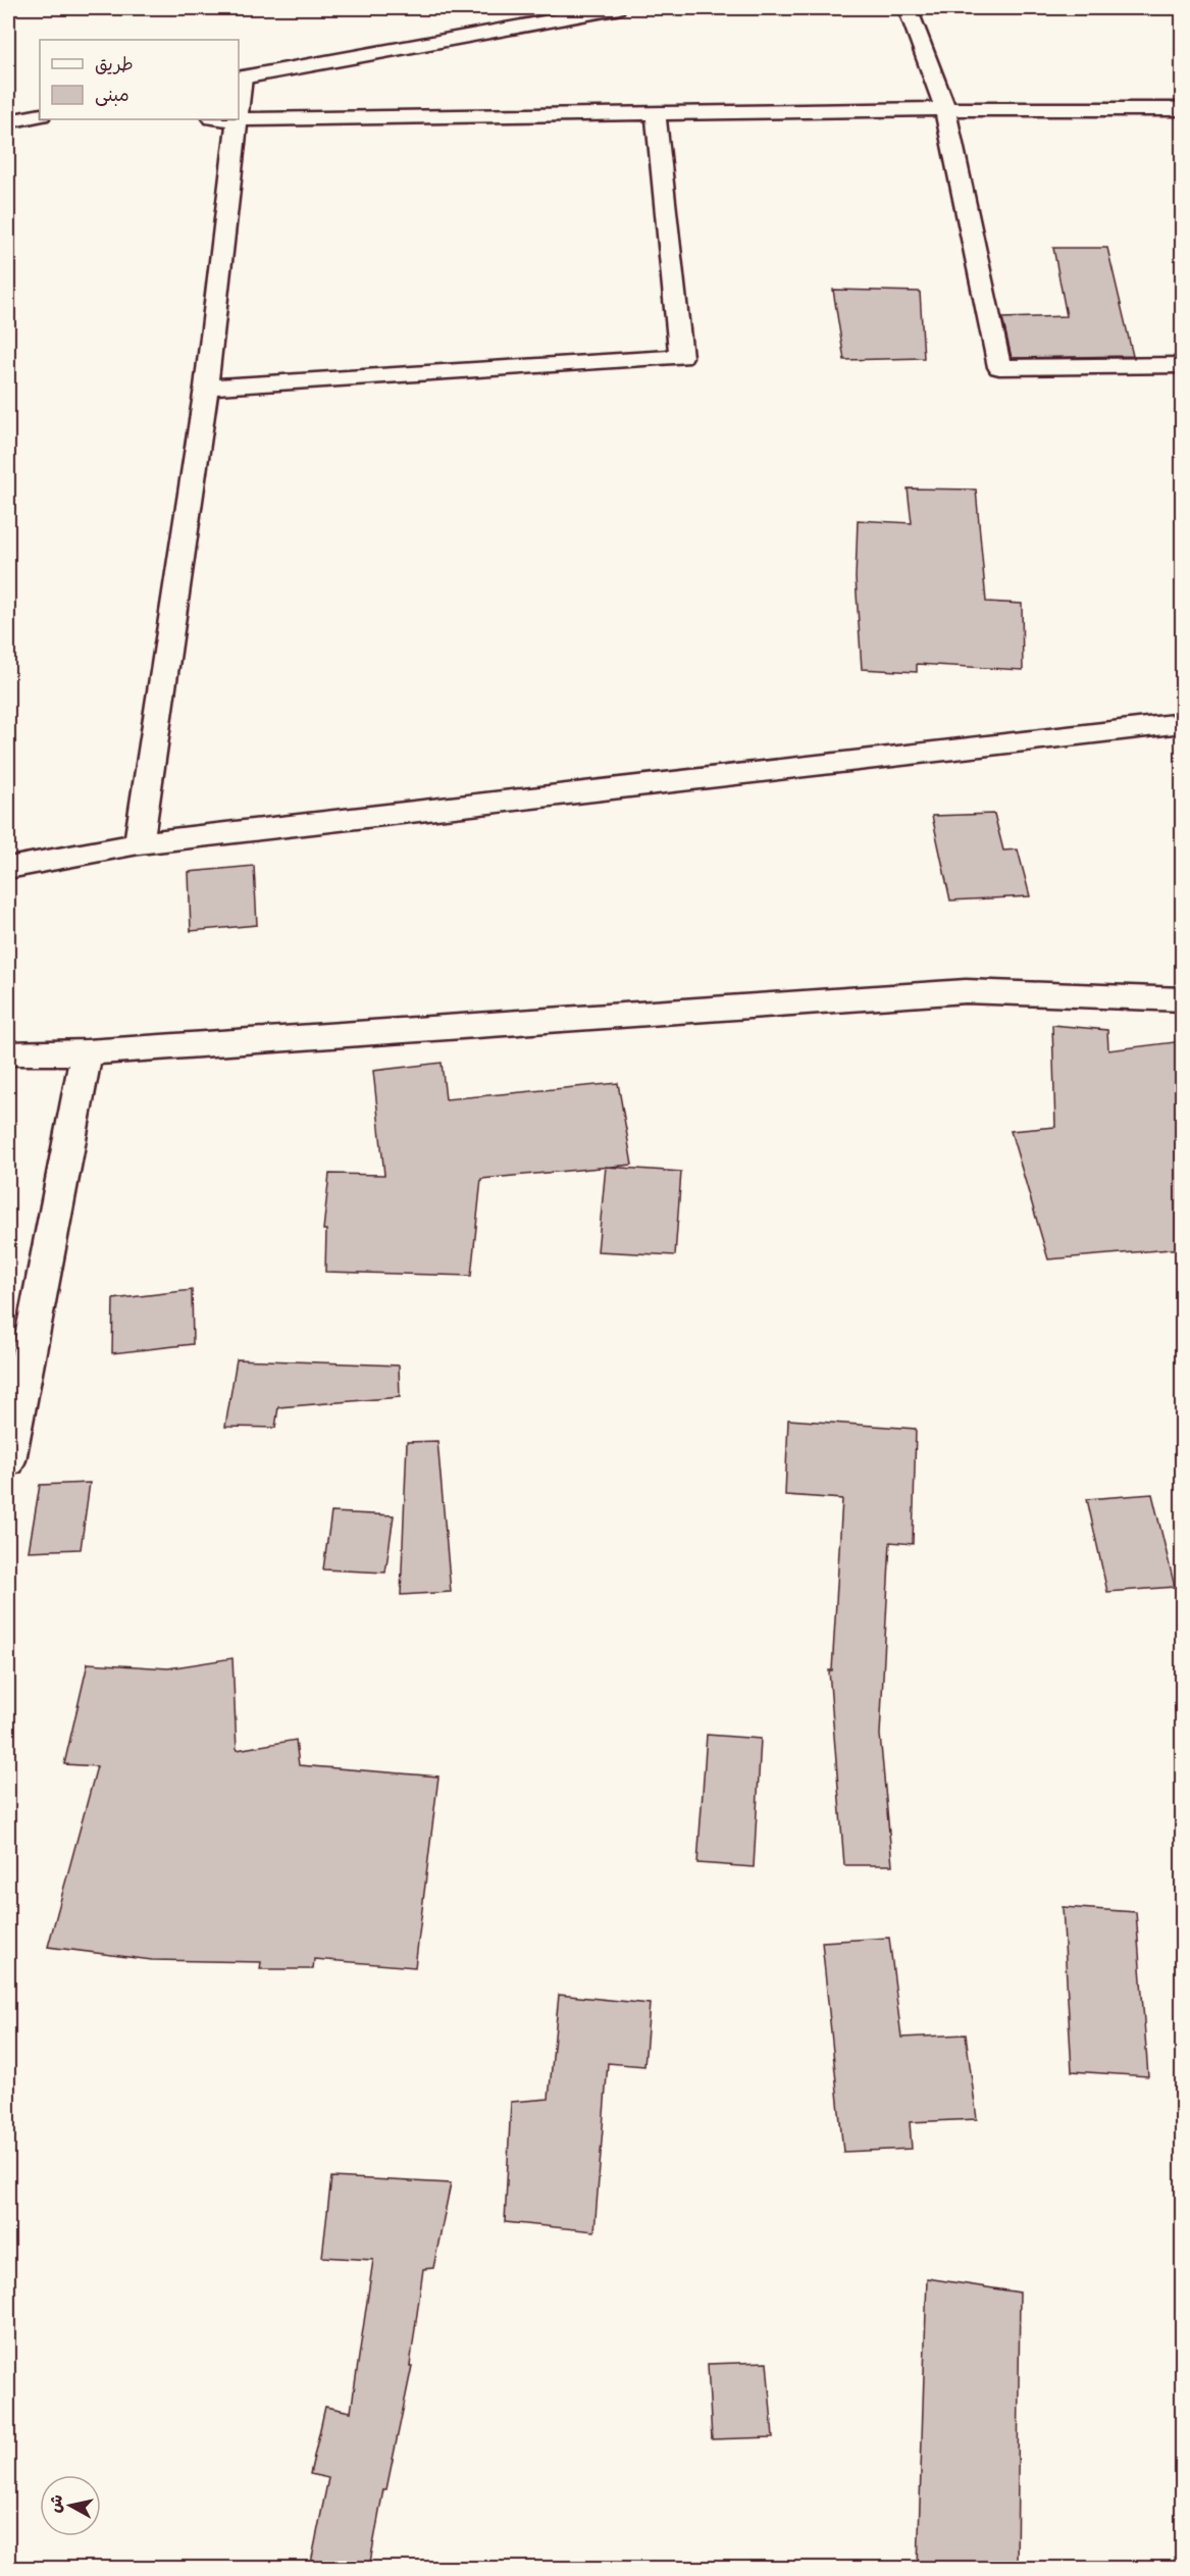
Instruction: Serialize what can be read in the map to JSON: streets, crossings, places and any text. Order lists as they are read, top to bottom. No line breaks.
{"legend":["طريق","مبنى"],"north":"left"}
